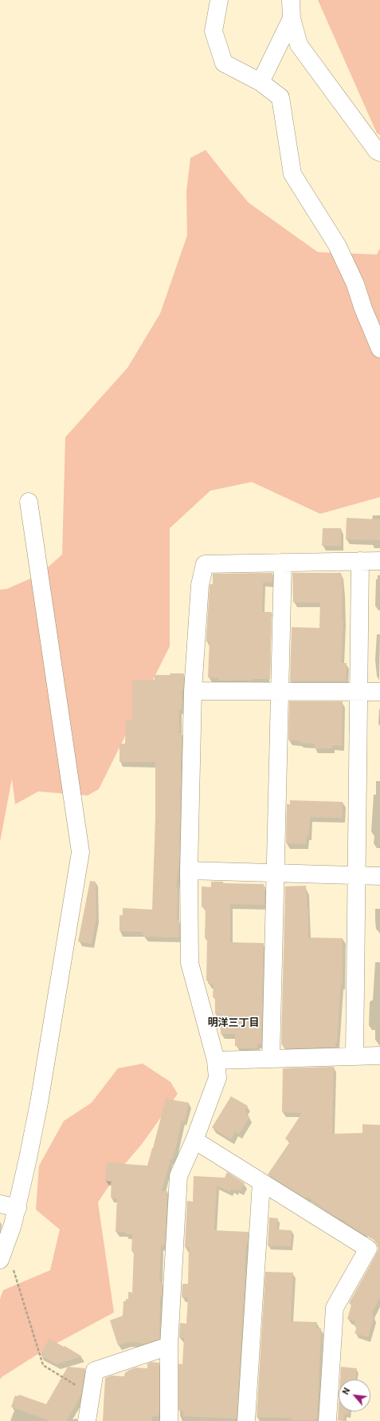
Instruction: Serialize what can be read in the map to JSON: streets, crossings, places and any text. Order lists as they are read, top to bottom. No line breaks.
{"districts":["明洋三丁目"],"north":"top left"}
